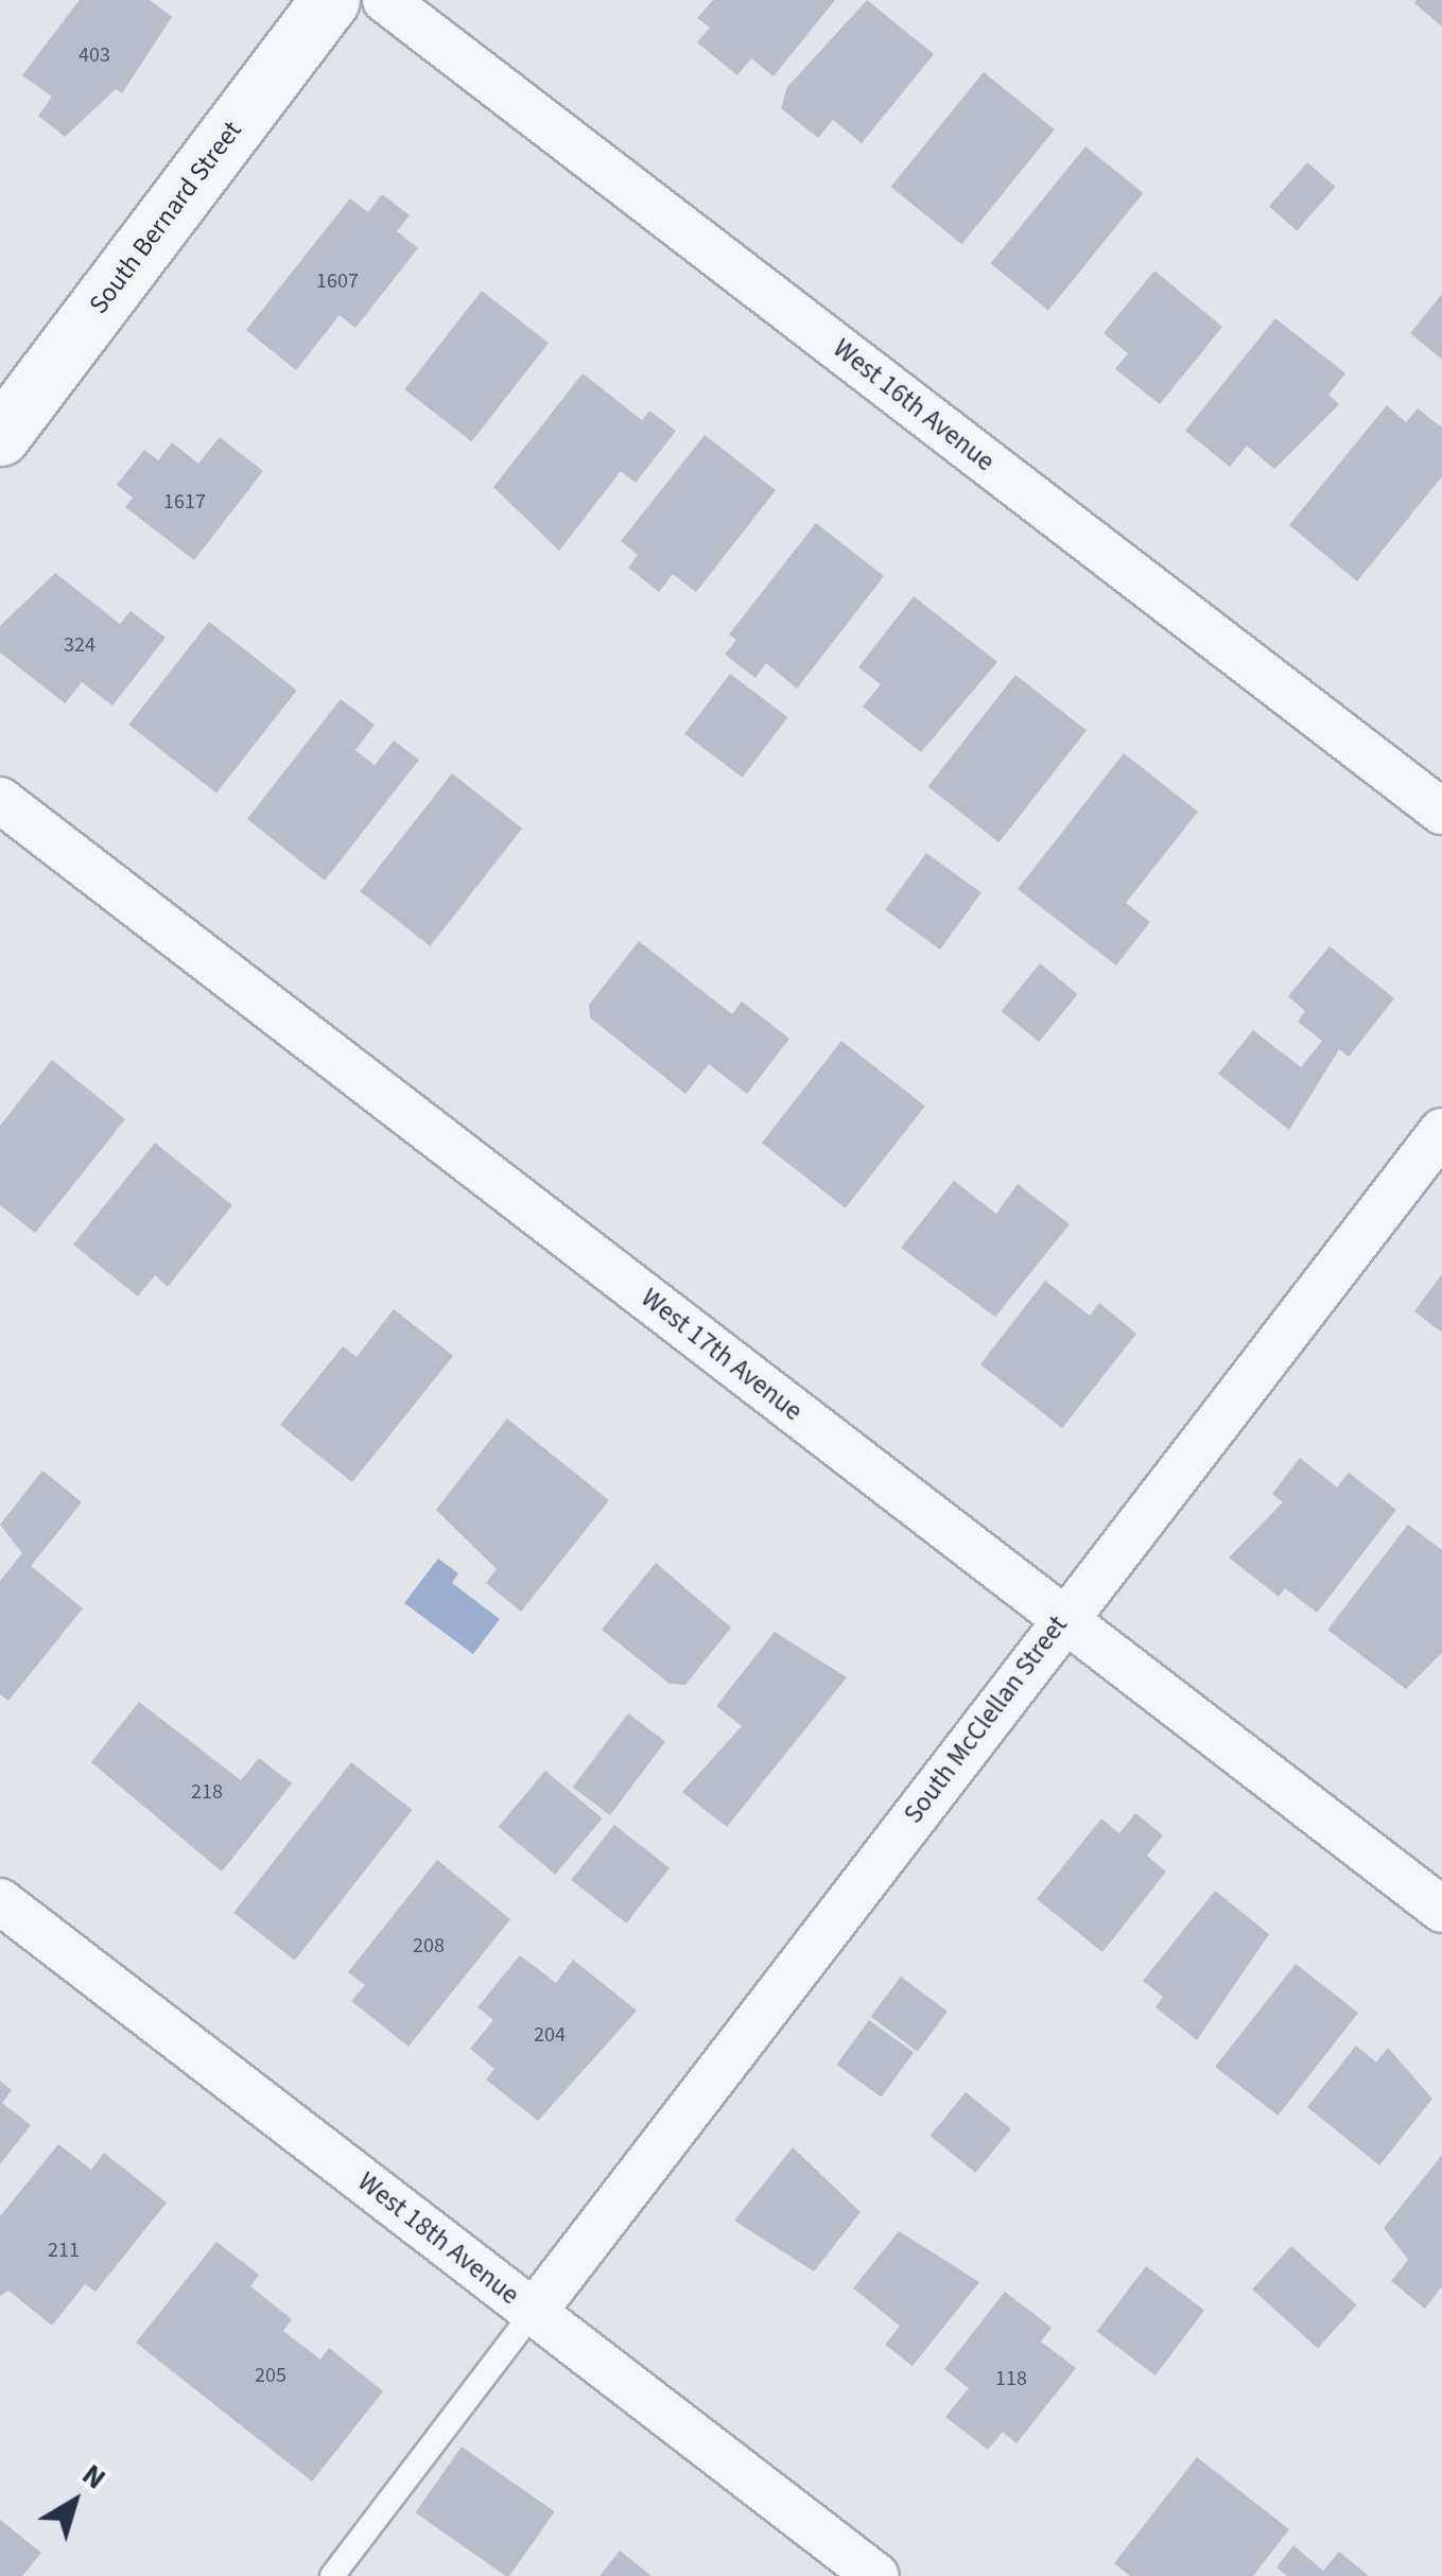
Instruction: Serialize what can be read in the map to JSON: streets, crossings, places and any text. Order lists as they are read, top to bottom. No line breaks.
{"streets":{"street":["South Bernard Street","West 16th Avenue","West 17th Avenue","South McClellan Street","West 18th Avenue"]},"crossings":[["West 17th Avenue","South McClellan Street"],["South McClellan Street","West 18th Avenue"]],"house_numbers":["403","1607","1617","324","218","208","204","211","205","118"],"north":"top right"}
